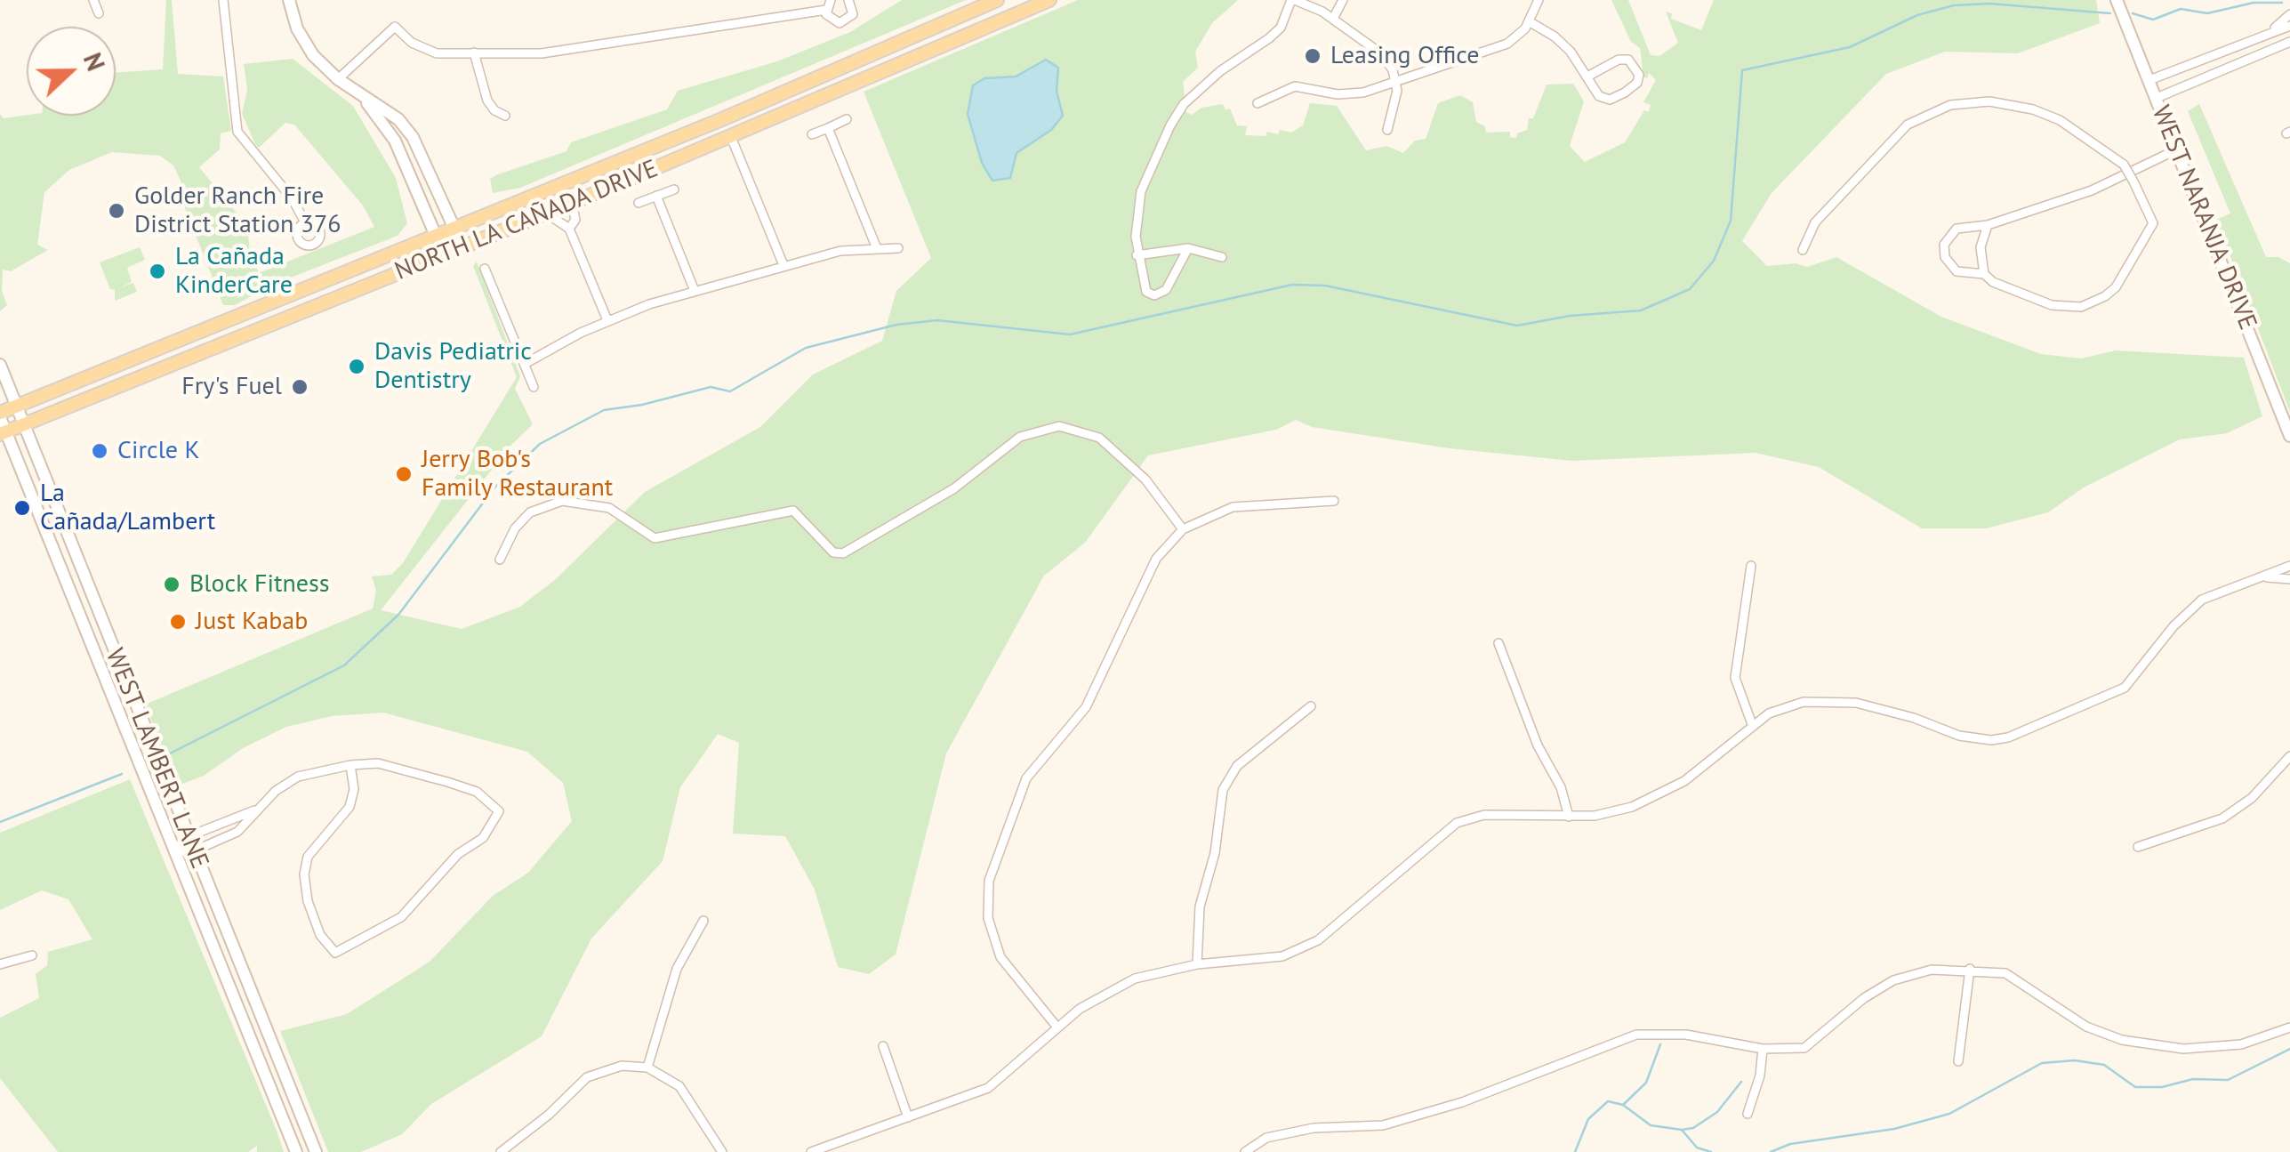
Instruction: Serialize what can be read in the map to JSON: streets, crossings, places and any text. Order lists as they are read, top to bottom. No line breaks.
{"streets":{"main road":["WEST NARANJA DRIVE","NORTH LA CAÑADA DRIVE","WEST LAMBERT LANE"]},"crossings":[["NORTH LA CAÑADA DRIVE","WEST LAMBERT LANE"]],"places":["Leasing Office","Golder Ranch Fire District Station 376","La Cañada KinderCare","Davis Pediatric Dentistry","Fry's Fuel","Circle K","Jerry Bob's Family Restaurant","La Cañada/Lambert","Block Fitness","Just Kabab"],"north":"right"}
